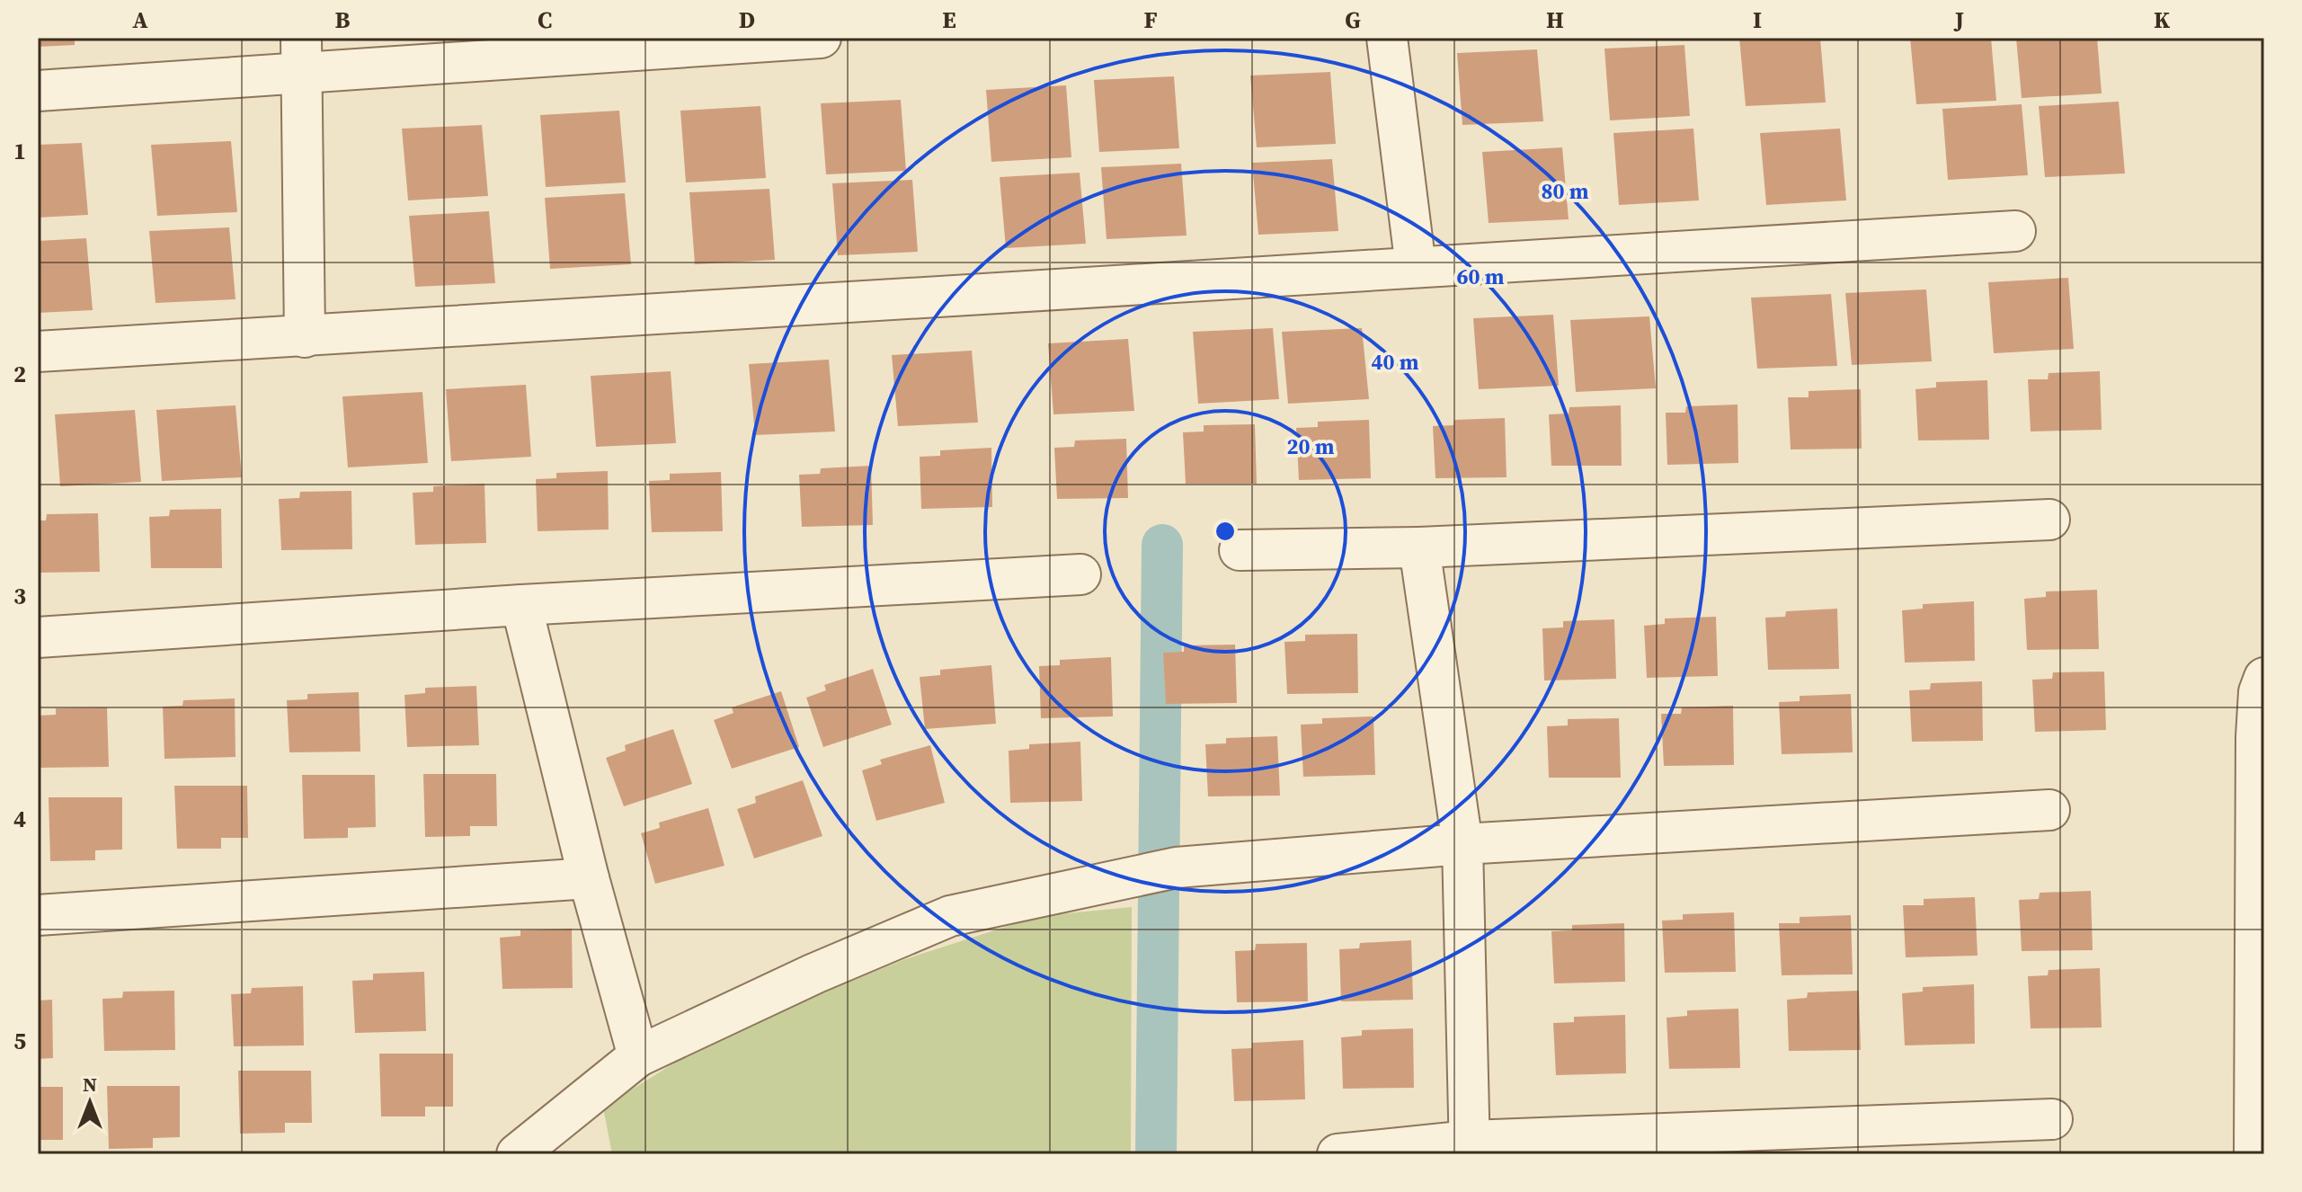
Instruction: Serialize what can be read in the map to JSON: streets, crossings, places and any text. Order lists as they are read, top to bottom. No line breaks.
{"north":"top","grid":{"columns":["A","B","C","D","E","F","G","H","I","J","K"],"rows":["1","2","3","4","5"]},"rings":["80 m","60 m","40 m","20 m"]}
